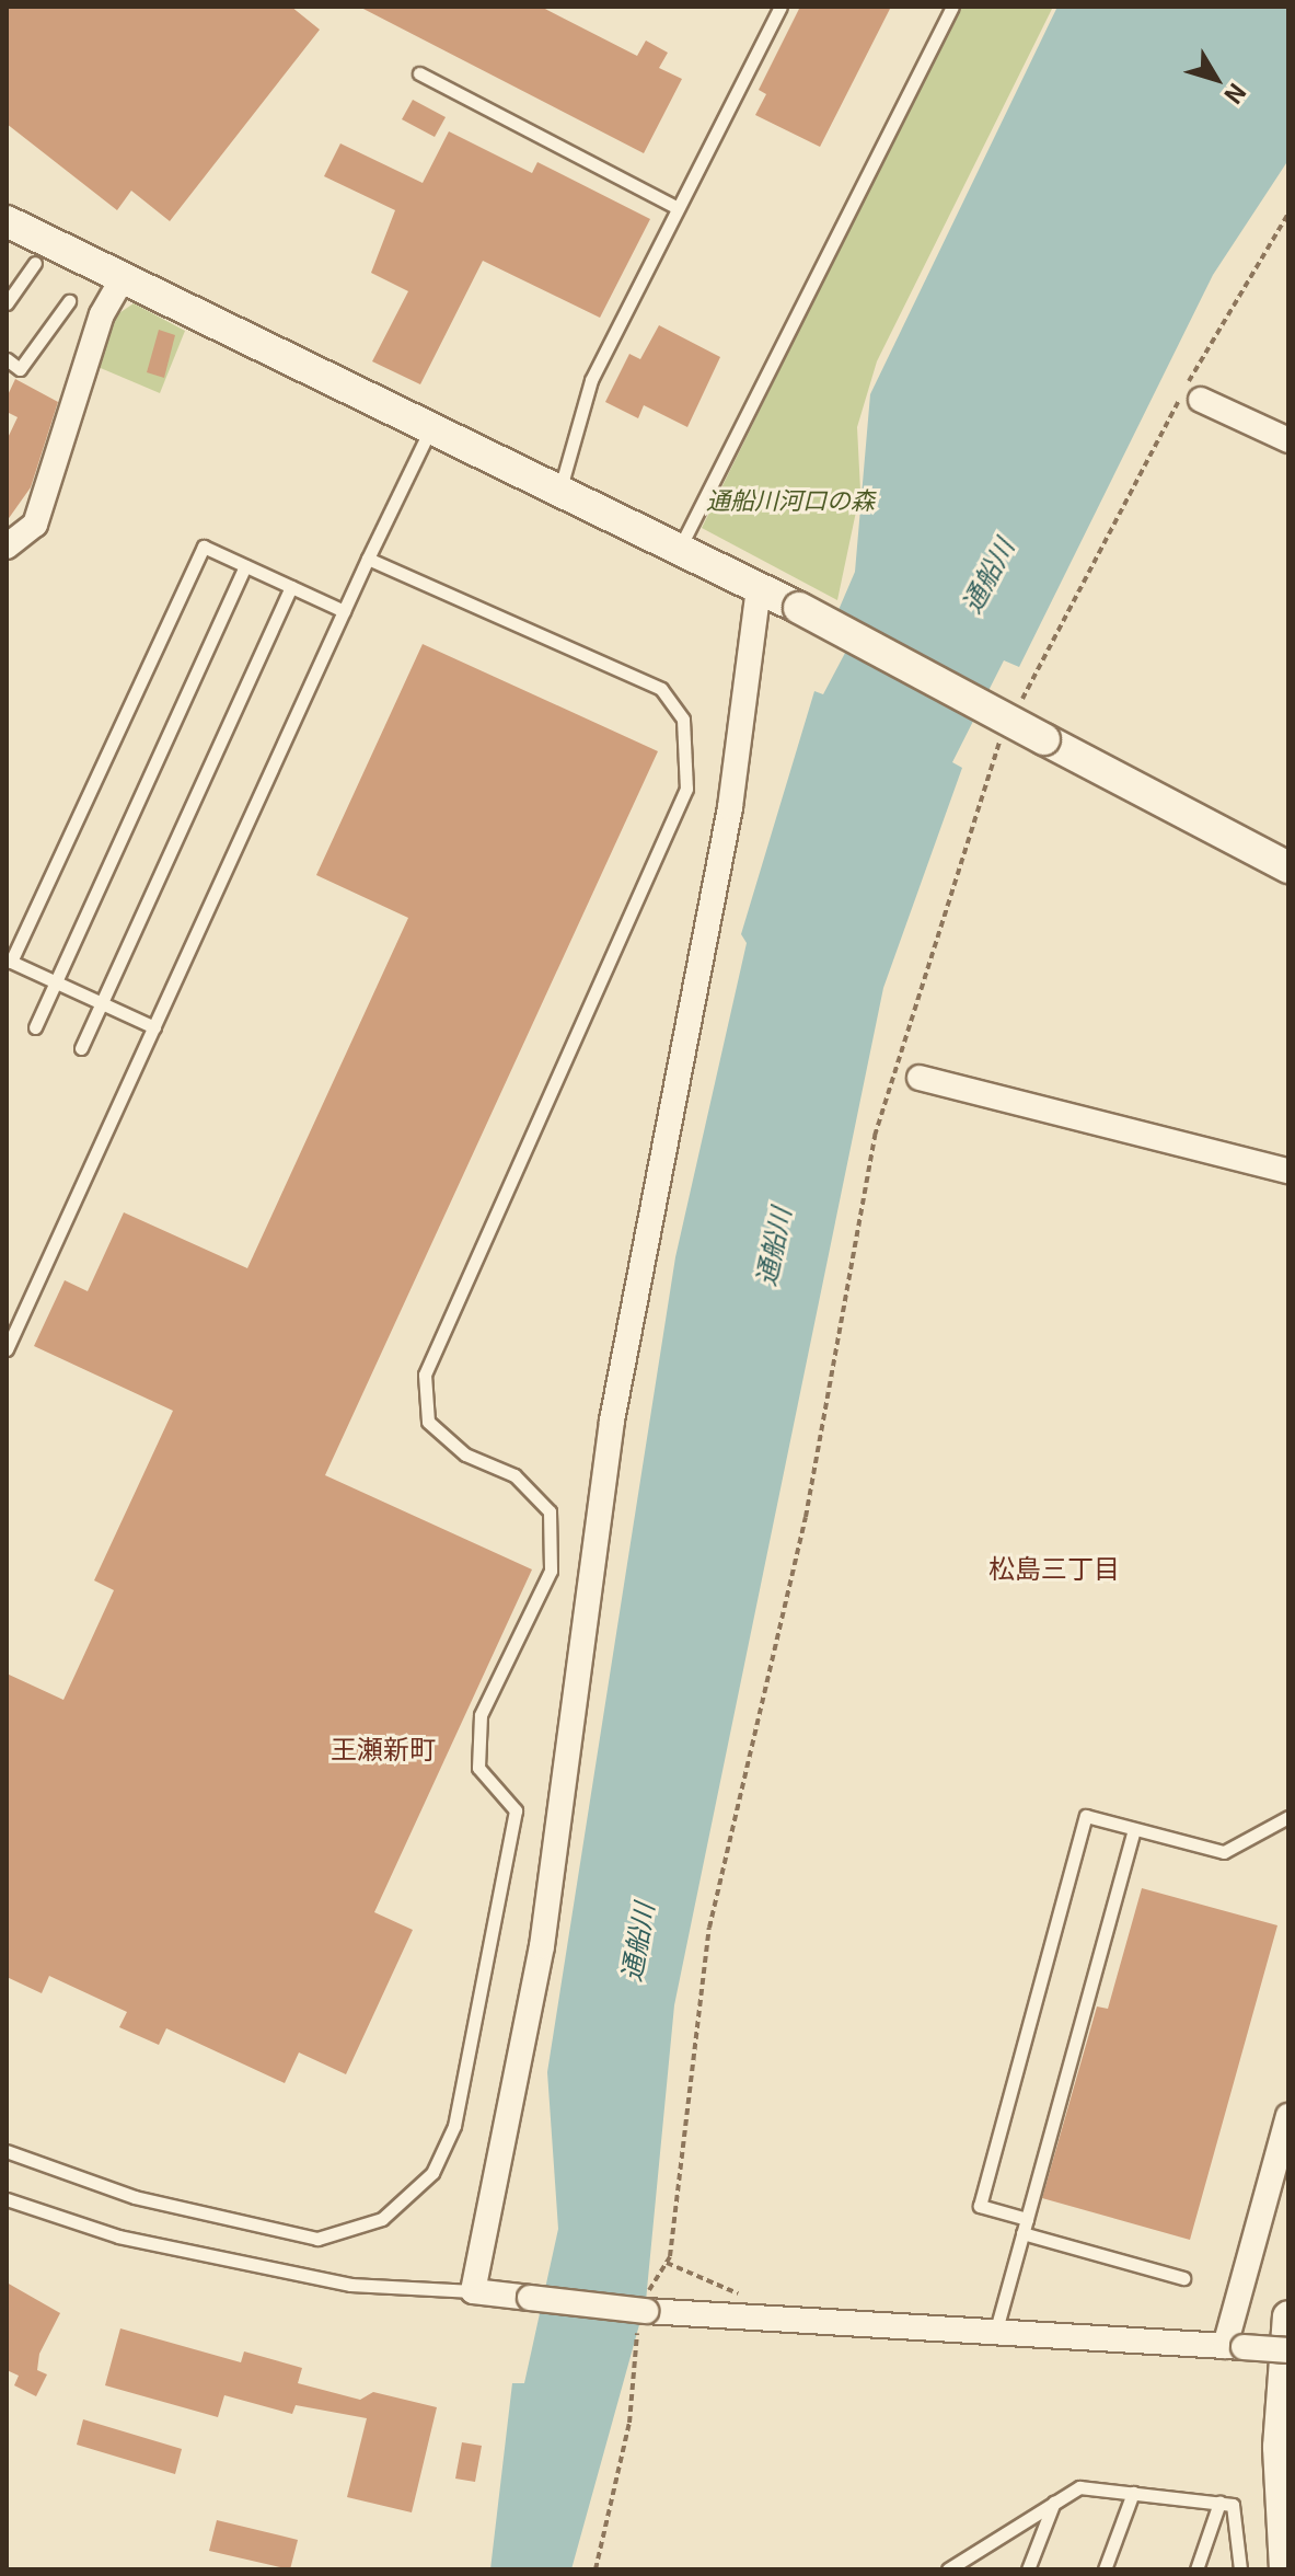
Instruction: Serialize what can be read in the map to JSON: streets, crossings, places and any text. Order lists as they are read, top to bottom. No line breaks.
{"districts":["松島三丁目","王瀬新町"],"water":["通船川"],"parks":["通船川河口の森"],"north":"bottom right"}
